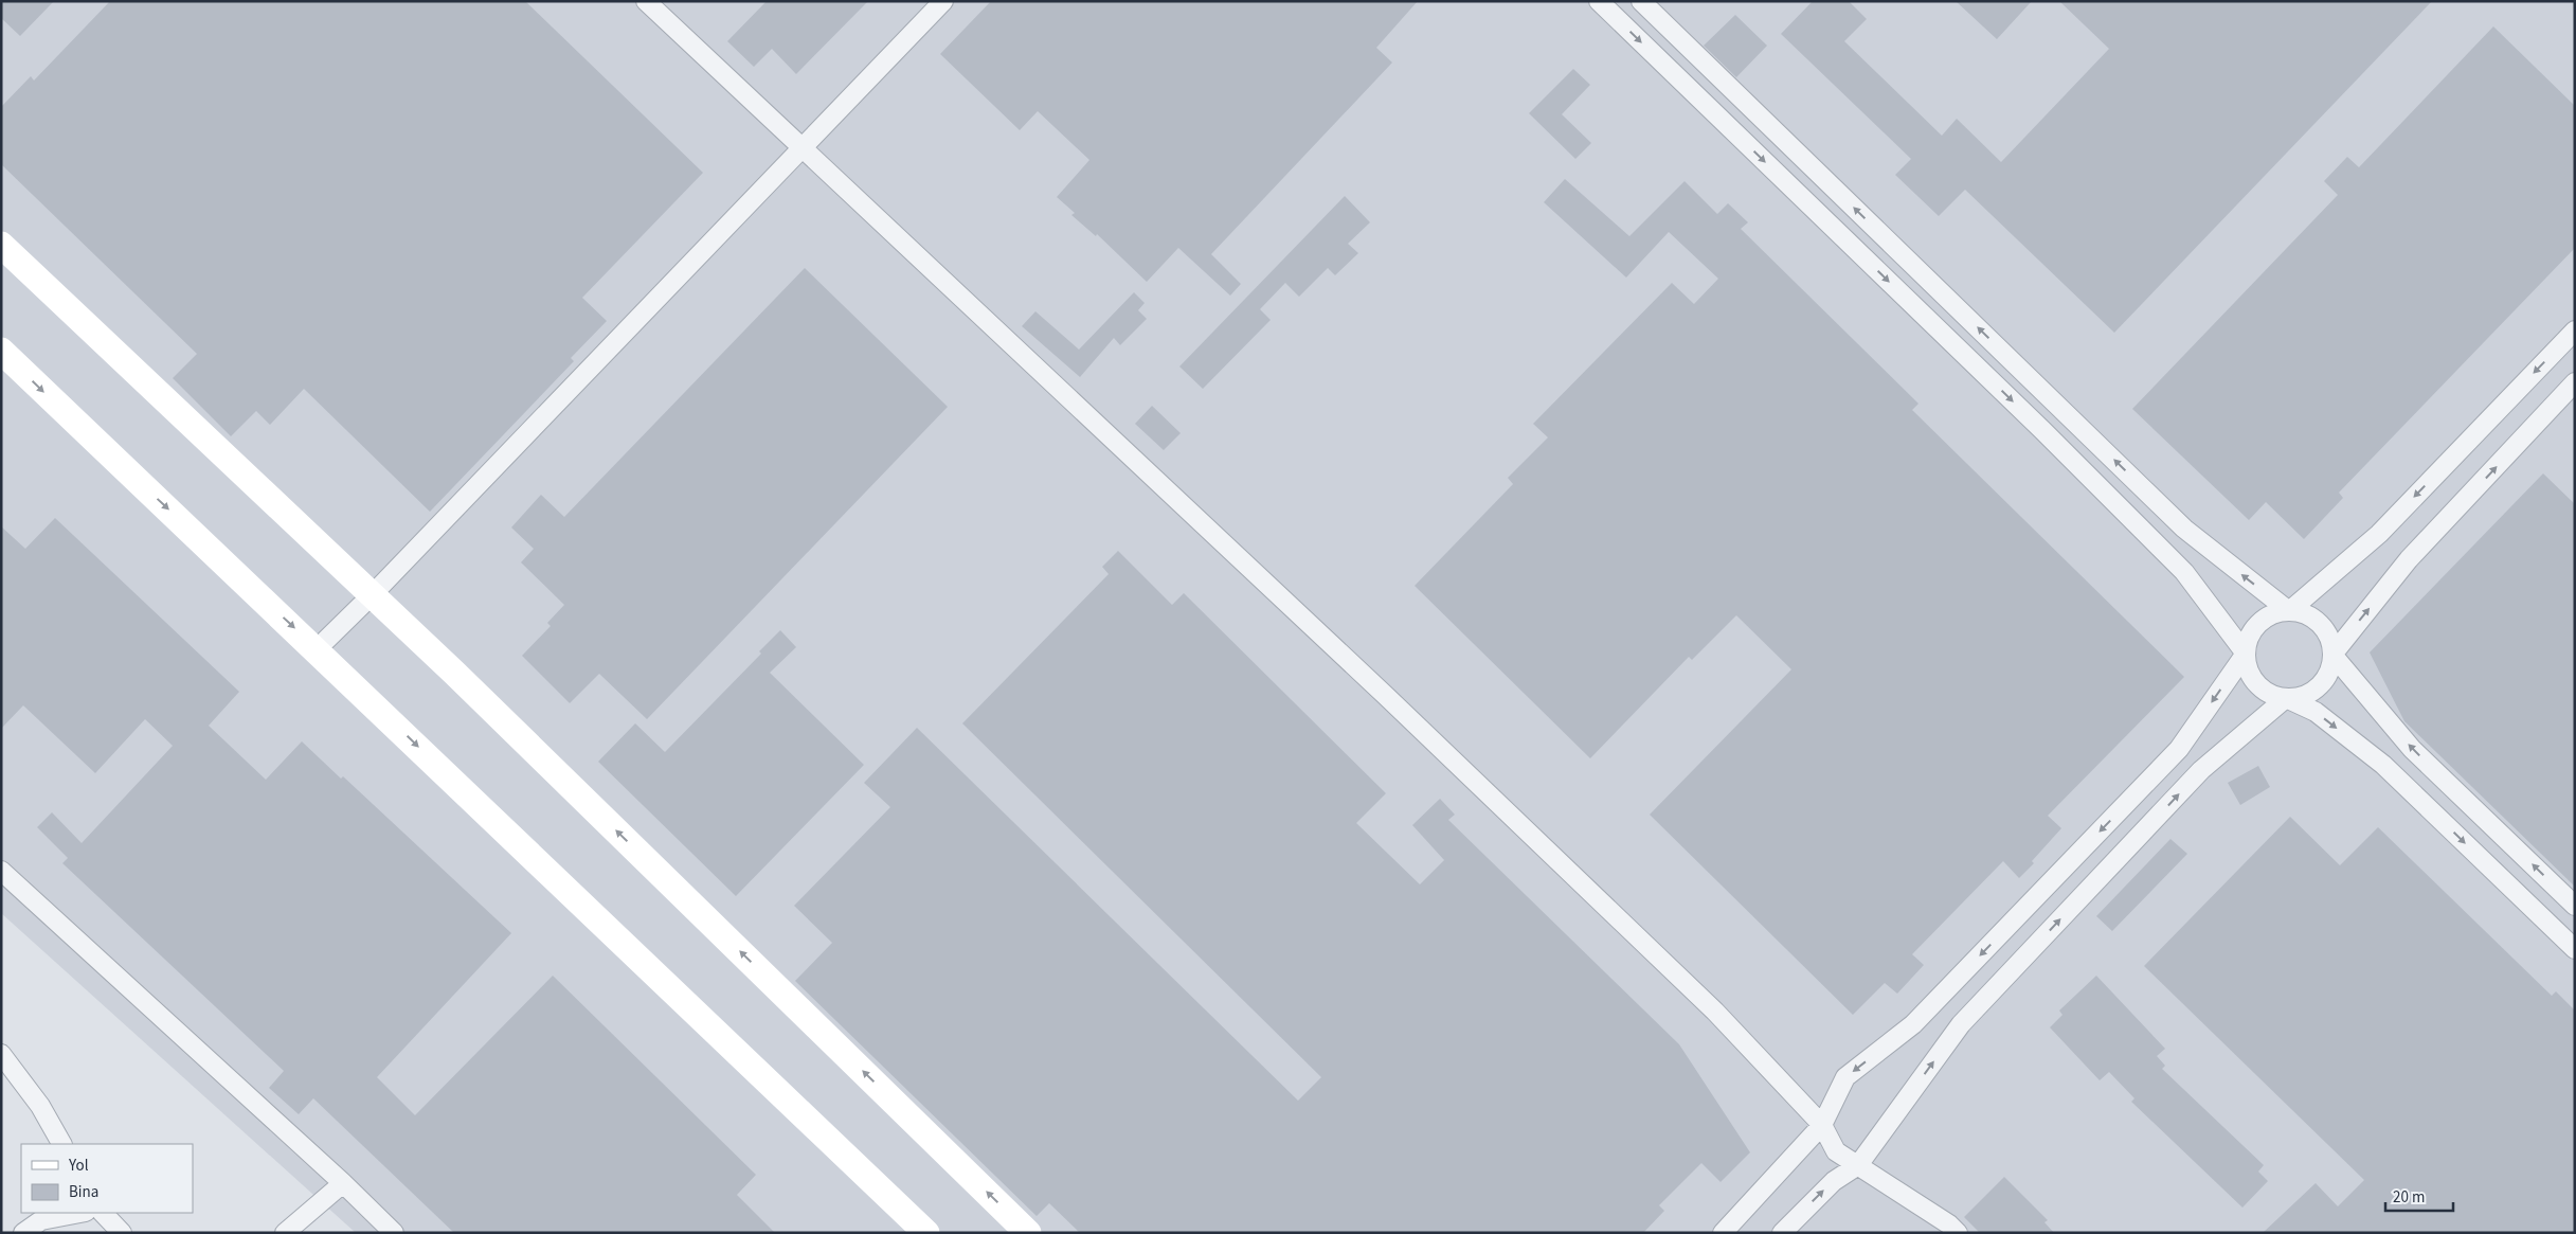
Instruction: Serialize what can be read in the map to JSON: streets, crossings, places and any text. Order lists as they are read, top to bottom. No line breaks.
{"legend":["Yol","Bina"],"scale_bar":"20 m"}
